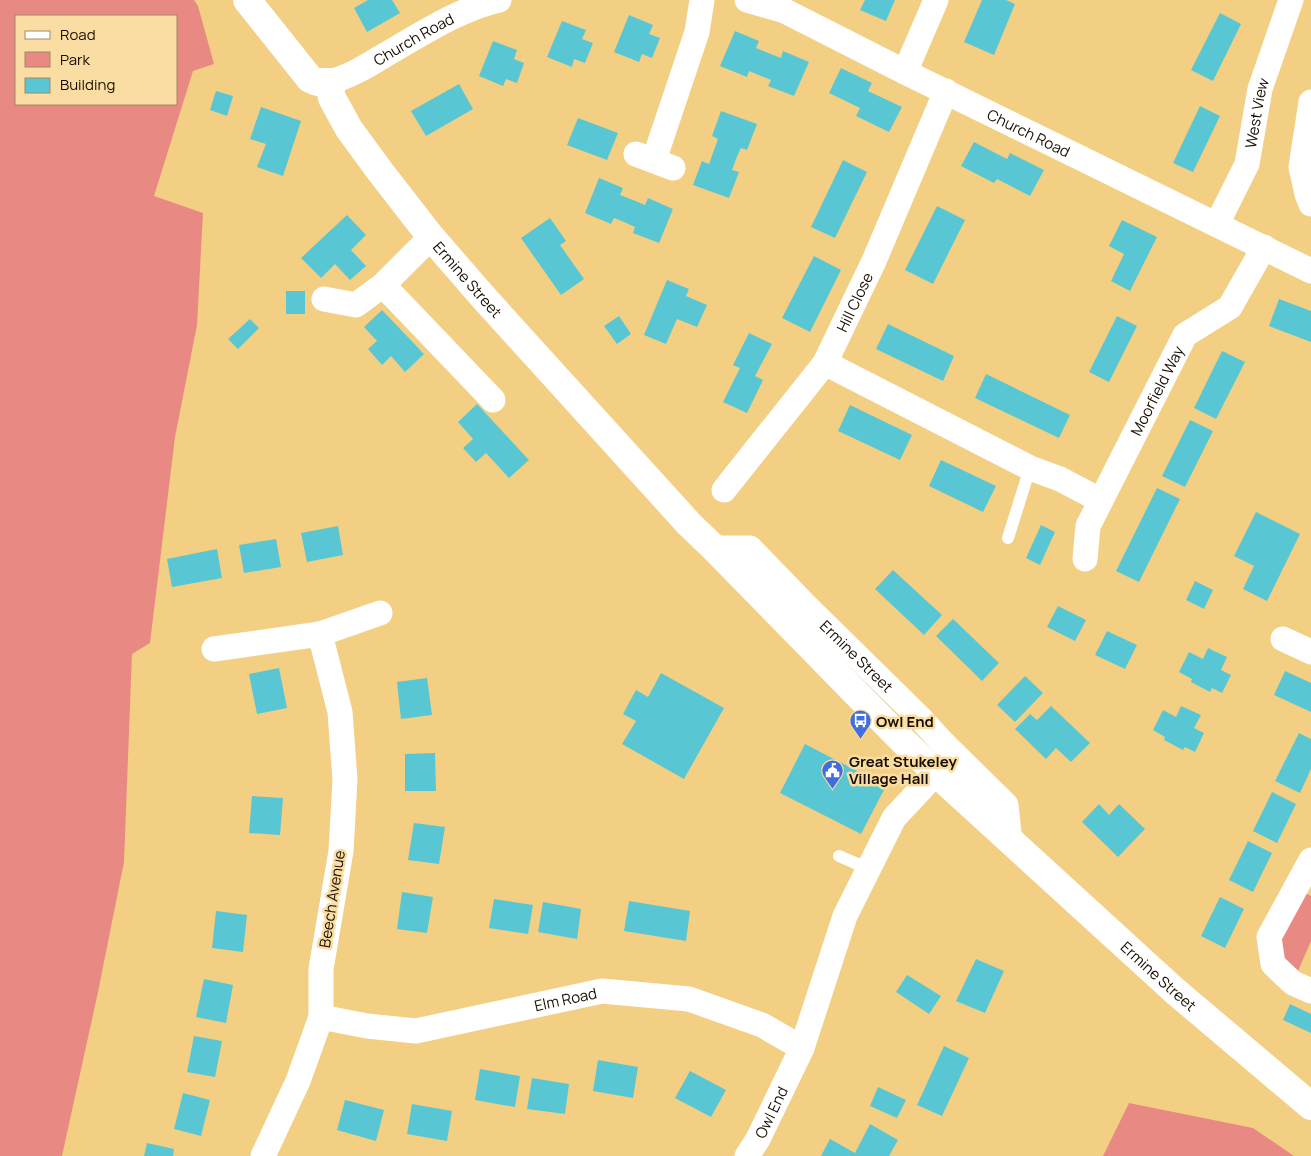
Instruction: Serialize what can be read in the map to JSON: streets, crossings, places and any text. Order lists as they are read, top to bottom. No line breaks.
{"streets":{"street":["Church Road","West View","Ermine Street","Hill Close","Moorfield Way","Beech Avenue","Elm Road","Owl End"]},"crossings":[["Church Road","West View"],["Church Road","Ermine Street"],["Church Road","Hill Close"],["Church Road","Moorfield Way"],["Ermine Street","Owl End"],["Beech Avenue","Elm Road"],["Elm Road","Owl End"]],"places":{"bus stop":["Owl End"],"public building":["Great Stukeley Village Hall"]},"legend":["Road","Park","Building"]}
